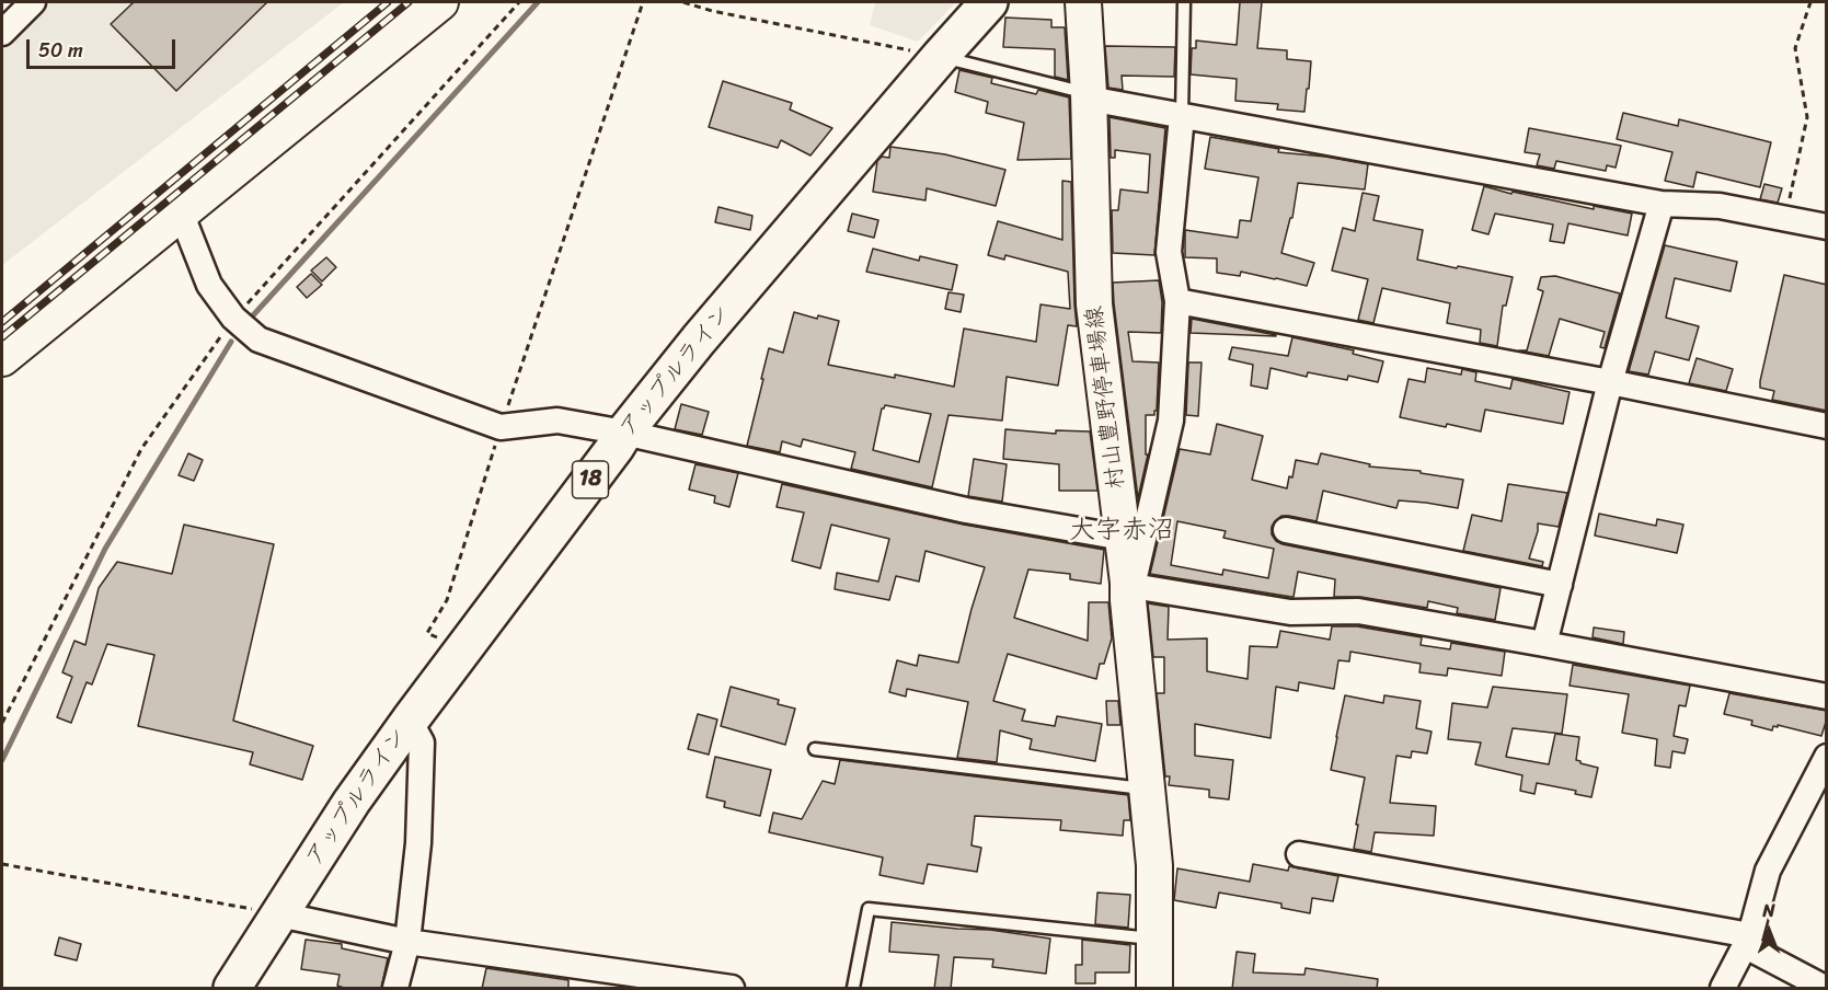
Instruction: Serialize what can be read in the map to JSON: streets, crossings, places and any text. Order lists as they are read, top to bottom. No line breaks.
{"streets":{"highway":["アップルライン","18"],"main road":["村山豊野停車場線"]},"districts":["大字赤沼"],"scale_bar":"50 m","north":"top"}
